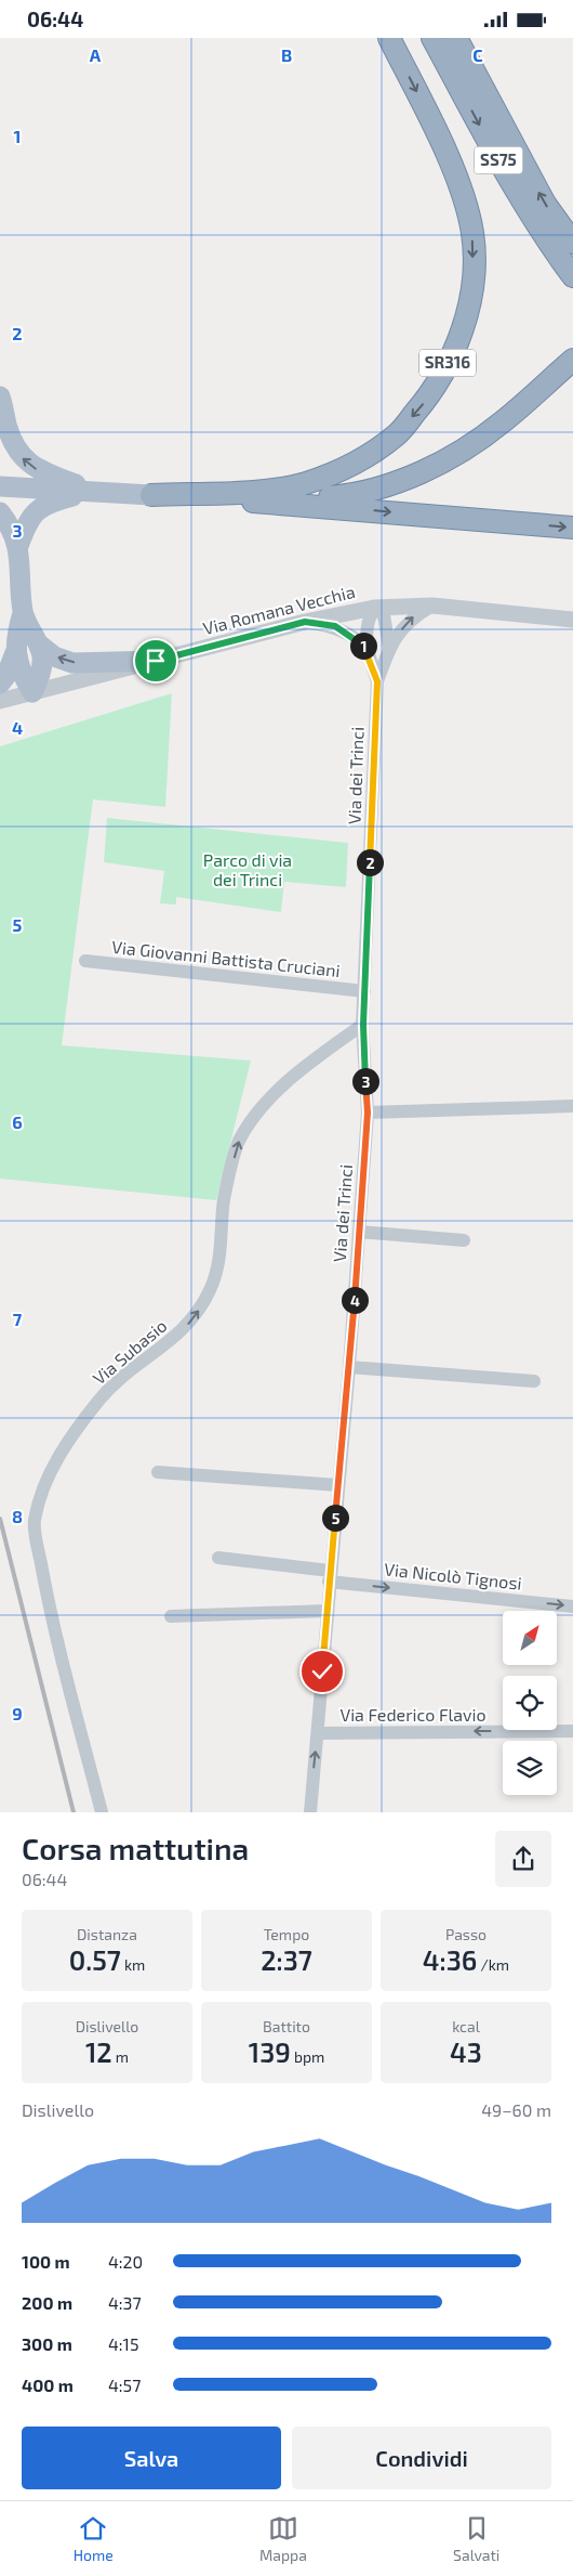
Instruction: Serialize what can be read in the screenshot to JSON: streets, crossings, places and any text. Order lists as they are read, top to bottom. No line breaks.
{"streets":{"highway":["SS75","SR316"],"street":["Via Romana Vecchia","Via dei Trinci","Via Giovanni Battista Cruciani","Via Subasio","Via Nicolò Tignosi","Via Federico Flavio"]},"crossings":[["Via Romana Vecchia","Via dei Trinci"],["Via dei Trinci","Via Giovanni Battista Cruciani"],["Via dei Trinci","Via Subasio"],["Via dei Trinci","Via Nicolò Tignosi"],["Via dei Trinci","Via Federico Flavio"]],"one_way":["Via Subasio","Via Nicolò Tignosi","Via Federico Flavio"],"parks":["Parco di via dei Trinci"],"north":"top right","page":{"status":"06:44","pins":["1","2","3","4","5"],"heading":["Corsa mattutina","06:44"],"stats":[["Distanza","0.57 km"],["Tempo","2:37"],["Passo","4:36 /km"],["Dislivello","12 m"],["Battito","139 bpm"],["kcal","43"]],"chart":["Dislivello","49–60 m"],"list":[{"name":"100 m","note":"4:20"},{"name":"200 m","note":"4:37"},{"name":"300 m","note":"4:15"},{"name":"400 m","note":"4:57"}],"buttons":["Salva","Condividi"],"tabs":["Home","Mappa","Salvati"]},"grid":{"columns":["A","B","C"],"rows":["1","2","3","4","5","6","7","8","9"]}}
